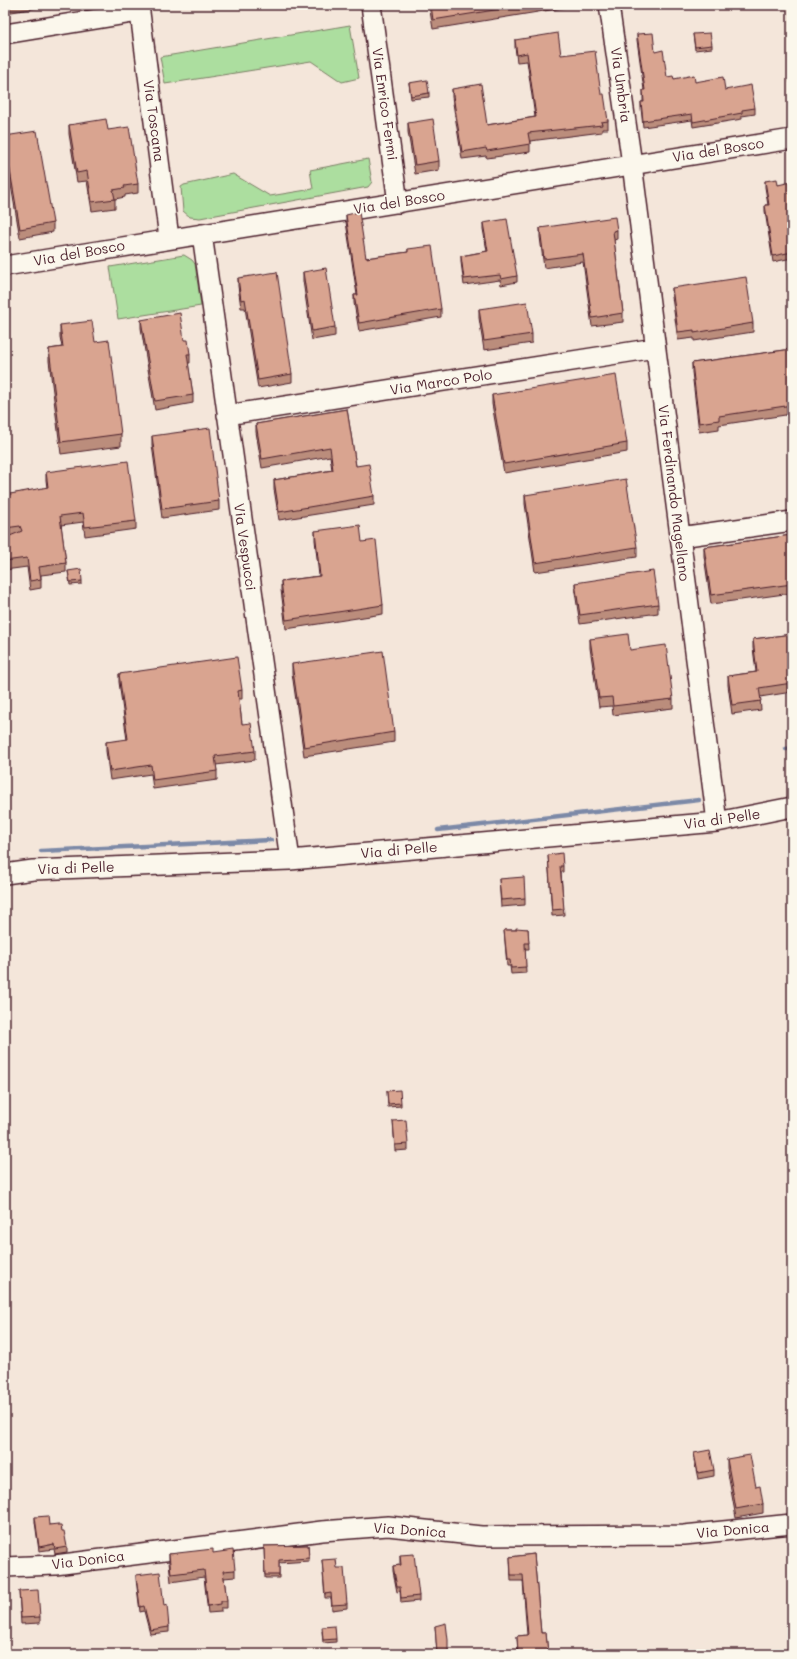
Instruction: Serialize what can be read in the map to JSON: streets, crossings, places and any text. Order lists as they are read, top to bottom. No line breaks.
{"streets":{"street":["Via Umbria","Via Enrico Fermi","Via Toscana","Via del Bosco","Via Marco Polo","Via Ferdinando Magellano","Via Vespucci","Via di Pelle","Via Donica"]},"crossings":[["Via Umbria","Via del Bosco"],["Via Umbria","Via Ferdinando Magellano"],["Via Enrico Fermi","Via del Bosco"],["Via Toscana","Via del Bosco"],["Via del Bosco","Via Ferdinando Magellano"],["Via del Bosco","Via Vespucci"],["Via Marco Polo","Via Ferdinando Magellano"],["Via Marco Polo","Via Vespucci"],["Via Ferdinando Magellano","Via di Pelle"],["Via Vespucci","Via di Pelle"]]}
